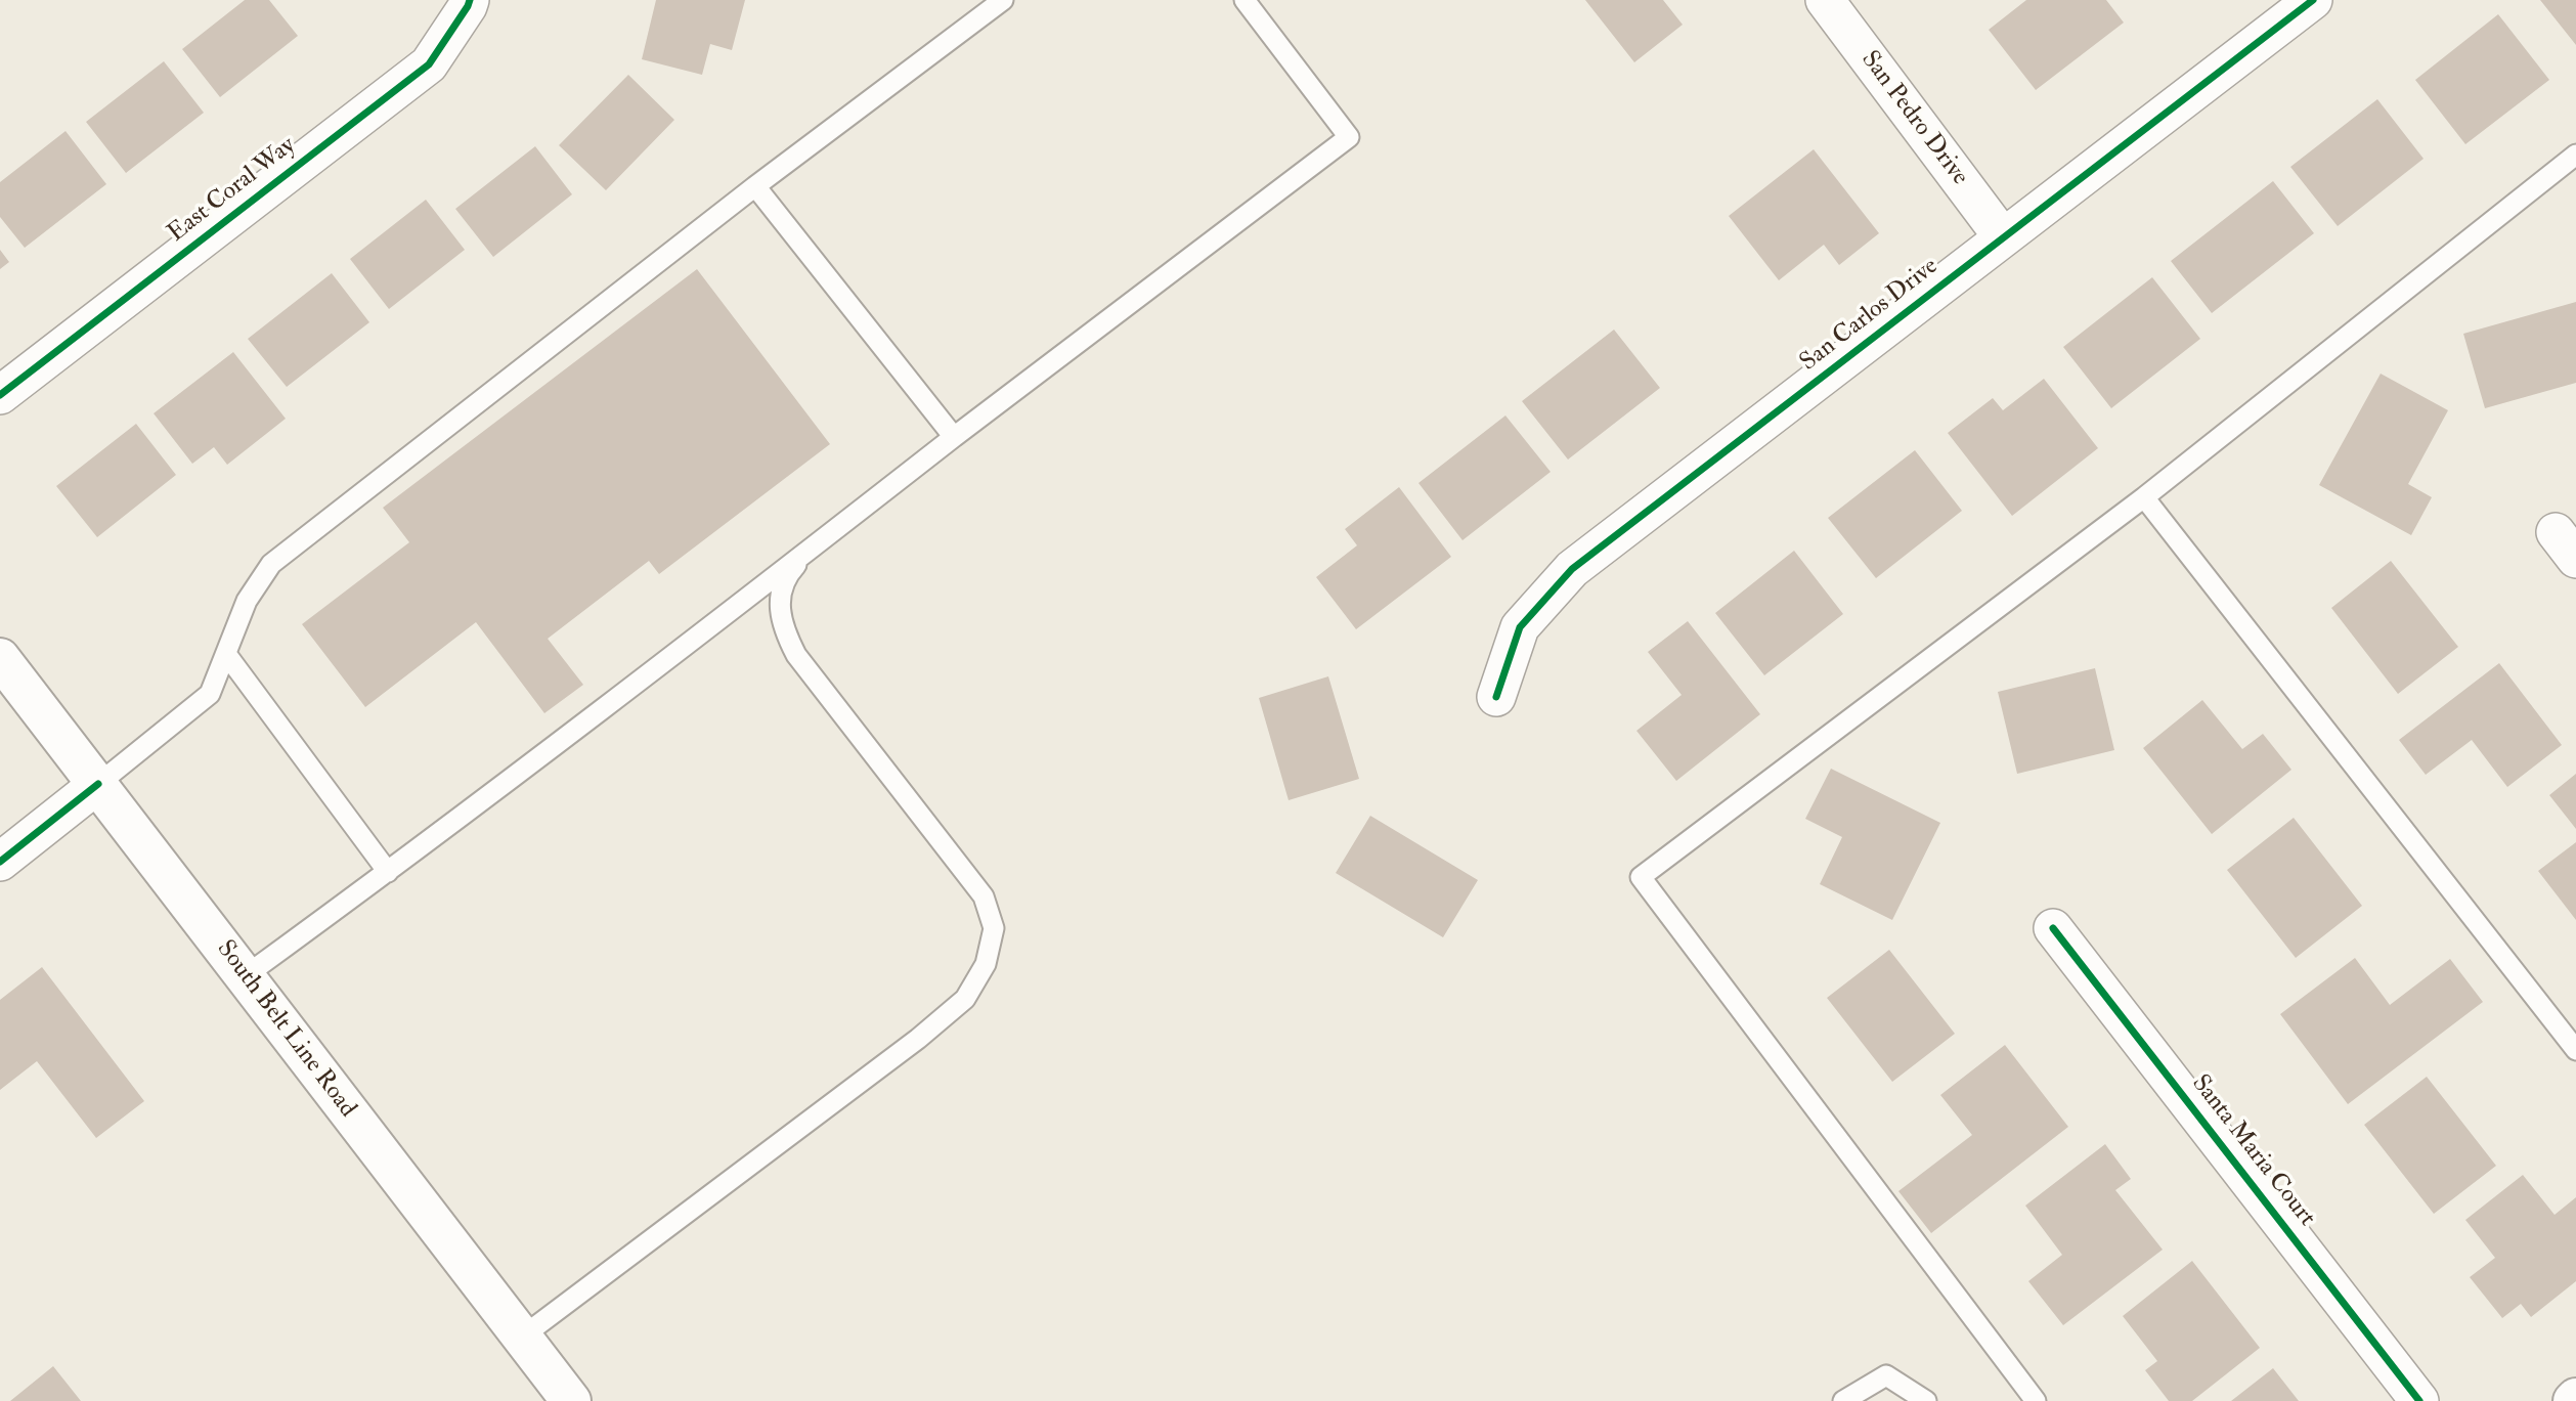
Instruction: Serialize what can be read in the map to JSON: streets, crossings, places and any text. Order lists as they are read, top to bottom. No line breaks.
{"streets":{"main road":["South Belt Line Road"],"street":["San Pedro Drive","East Coral Way","San Carlos Drive","Santa Maria Court"]},"crossings":[["San Pedro Drive","San Carlos Drive"]]}
